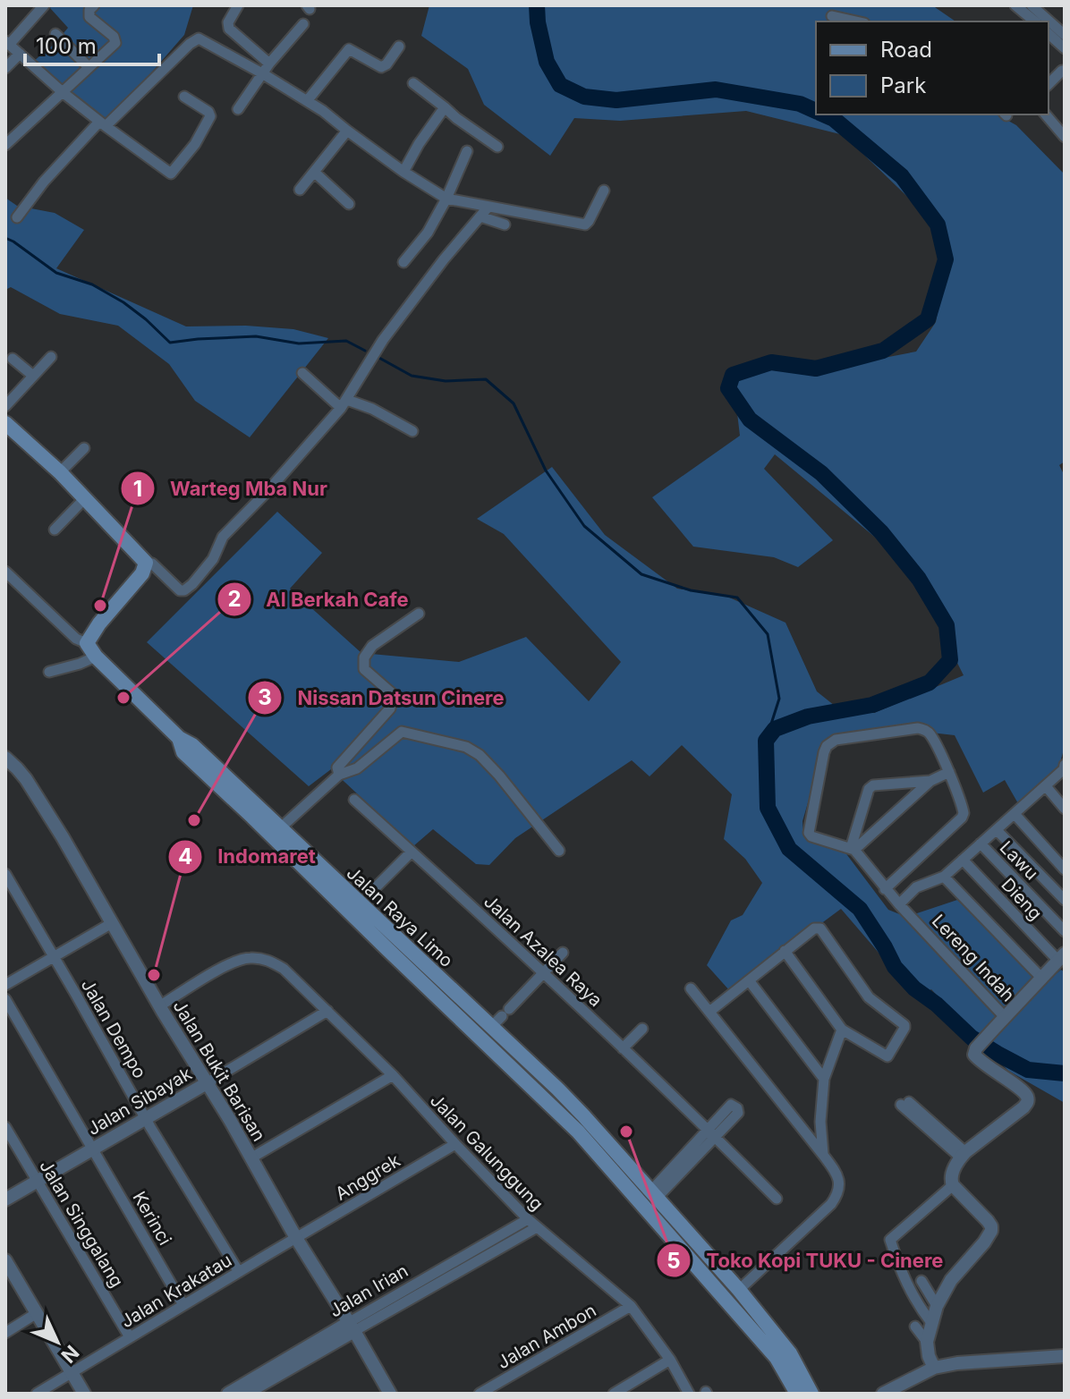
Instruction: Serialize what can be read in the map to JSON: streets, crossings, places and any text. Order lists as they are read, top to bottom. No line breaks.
{"streets":{"main road":["Jalan Raya Limo"],"street":["Lawu","Dieng","Jalan Azalea Raya","Lereng Indah","Jalan Dempo","Jalan Bukit Barisan","Jalan Sibayak","Jalan Galunggung","Anggrek","Kerinci","Jalan Singgalang","Jalan Krakatau","Jalan Irian","Jalan Ambon"]},"crossings":[["Jalan Dempo","Jalan Sibayak"],["Jalan Dempo","Jalan Krakatau"],["Jalan Bukit Barisan","Jalan Sibayak"],["Jalan Bukit Barisan","Jalan Galunggung"],["Jalan Bukit Barisan","Anggrek"],["Jalan Bukit Barisan","Jalan Krakatau"],["Jalan Bukit Barisan","Jalan Irian"],["Jalan Sibayak","Jalan Galunggung"],["Jalan Sibayak","Kerinci"],["Jalan Sibayak","Jalan Singgalang"],["Jalan Galunggung","Anggrek"],["Jalan Galunggung","Jalan Irian"],["Jalan Galunggung","Jalan Ambon"],["Anggrek","Jalan Krakatau"],["Kerinci","Jalan Krakatau"],["Jalan Singgalang","Jalan Krakatau"]],"places":["Warteg Mba Nur","Al Berkah Cafe","Nissan Datsun Cinere","Indomaret","Toko Kopi TUKU - Cinere"],"legend":["Road","Park"],"scale_bar":"100 m","north":"bottom right"}
